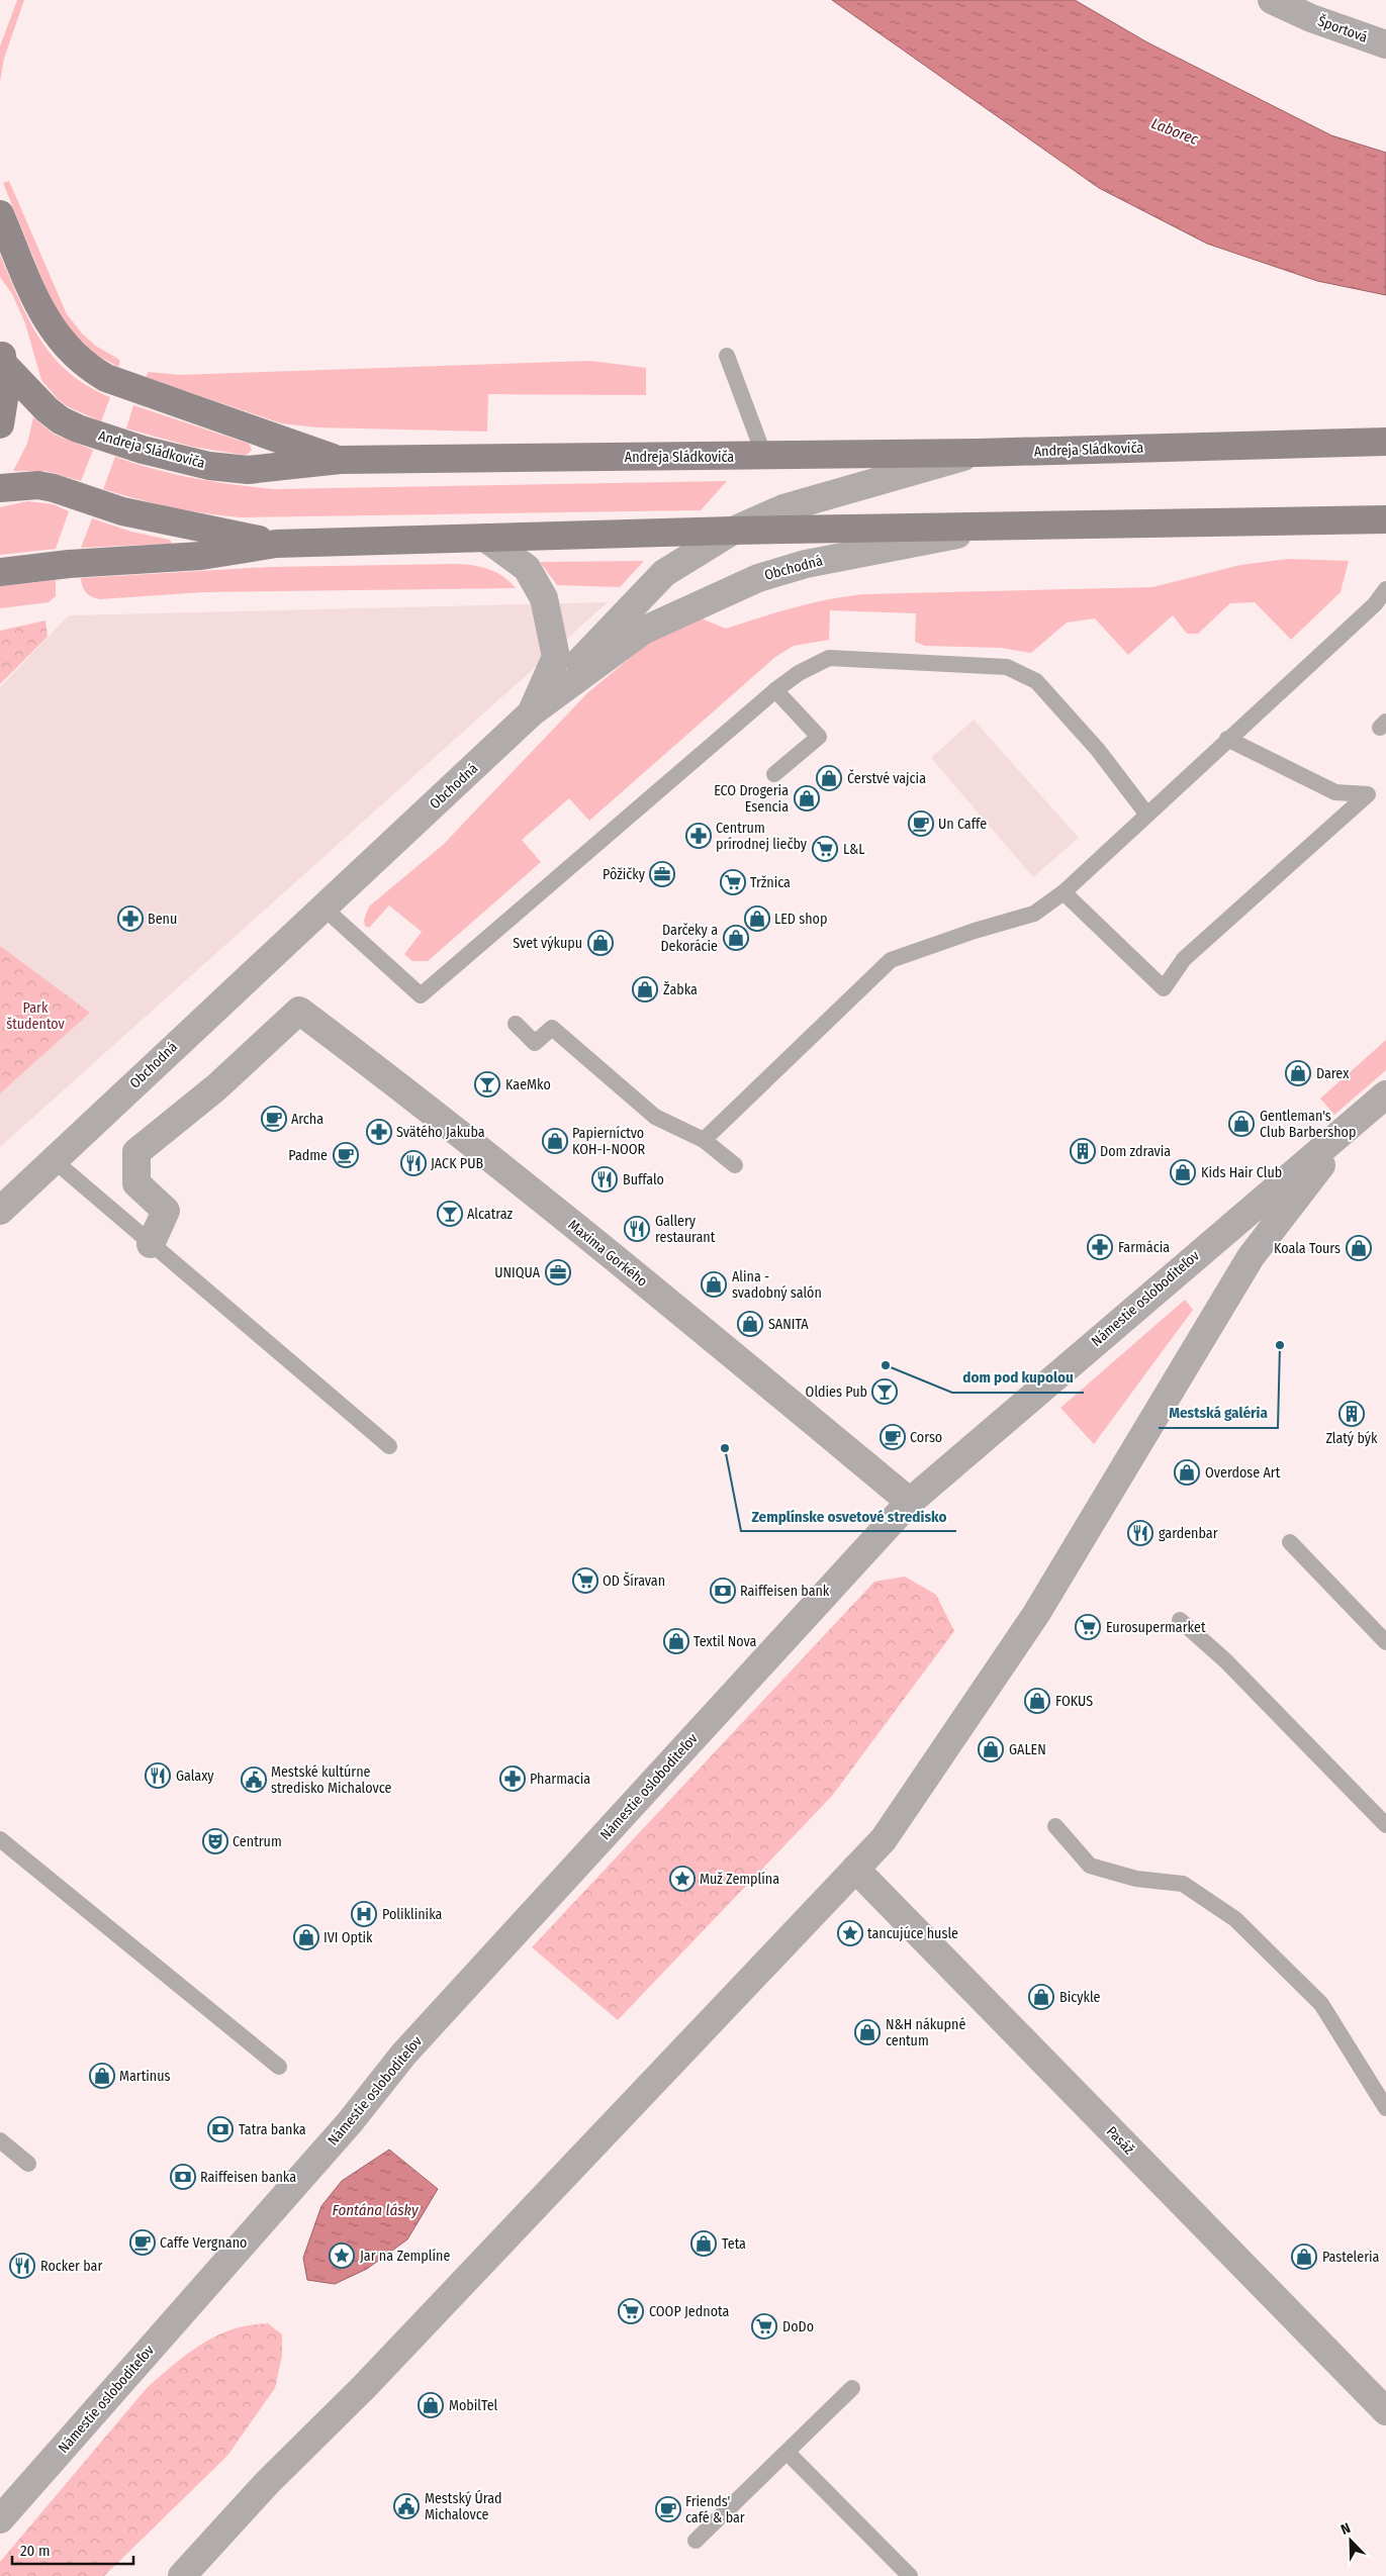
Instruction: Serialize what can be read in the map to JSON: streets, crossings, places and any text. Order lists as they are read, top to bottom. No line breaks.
{"streets":{"street":["Športová","Andreja Sládkoviča","Obchodná","Maxima Gorkého","Námestie osloboditeľov","Pasáž"]},"crossings":[["Maxima Gorkého","Námestie osloboditeľov"],["Námestie osloboditeľov","Pasáž"]],"water":["Laborec","Fontána lásky"],"parks":["Park študentov"],"places":{"shop":["Čerstvé vajcia","ECO Drogeria Esencia","LED shop","Darčeky a Dekorácie","Svet výkupu","Žabka","Darex","Gentleman's Club Barbershop","Papierníctvo KOH-I-NOOR","Kids Hair Club","Koala Tours","Alina - svadobný salón","SANITA","Overdose Art","Textil Nova","FOKUS","GALEN","IVI Optik","Bicykle","N&H nákupné centum","Martinus","Teta","Pasteleria","MobilTel"],"cafe":["Un Caffe","Archa","Padme","Corso","Caffe Vergnano","Friends' café & bar"],"pharmacy":["Centrum prírodnej liečby","Benu","Svätého Jakuba","Farmácia","Pharmacia"],"supermarket":["L&L","Tržnica","OD Šíravan","Eurosupermarket","COOP Jednota","DoDo"],"office":["Pôžičky","UNIQUA"],"bar":["KaeMko","Alcatraz","Oldies Pub"],"building":["Dom zdravia","Zlatý býk"],"restaurant":["JACK PUB","Buffalo","Gallery restaurant","gardenbar","Galaxy","Rocker bar"],"other":["Mestská galéria","dom pod kupolou","Zemplínske osvetové stredisko"],"bank":["Raiffeisen bank","Tatra banka","Raiffeisen banka"],"public building":["Mestské kultúrne stredisko Michalovce","Mestský Úrad Michalovce"],"theatre":["Centrum"],"place":["Muž Zemplína","tancujúce husle","Jar na Zemplíne"],"hospital":["Poliklinika"]},"scale_bar":"20 m","north":"top left"}
